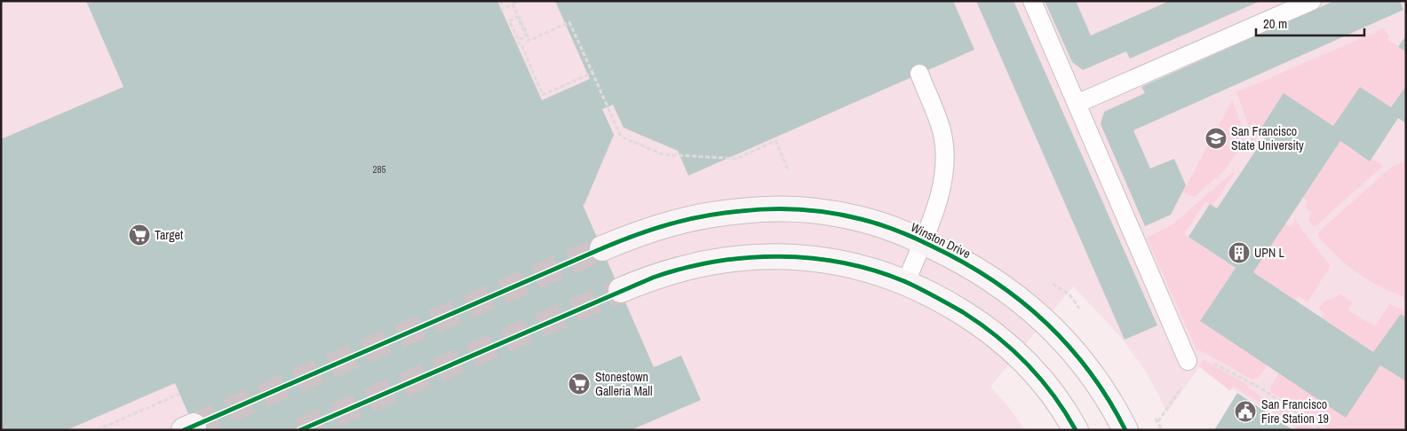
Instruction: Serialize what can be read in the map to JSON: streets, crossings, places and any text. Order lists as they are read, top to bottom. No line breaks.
{"streets":{"street":["Winston Drive"]},"places":{"school or university":["San Francisco State University"],"supermarket":["Target","Stonestown Galleria Mall"],"building":["UPN L"],"public building":["San Francisco Fire Station 19"]},"house_numbers":["285"],"scale_bar":"20 m"}
